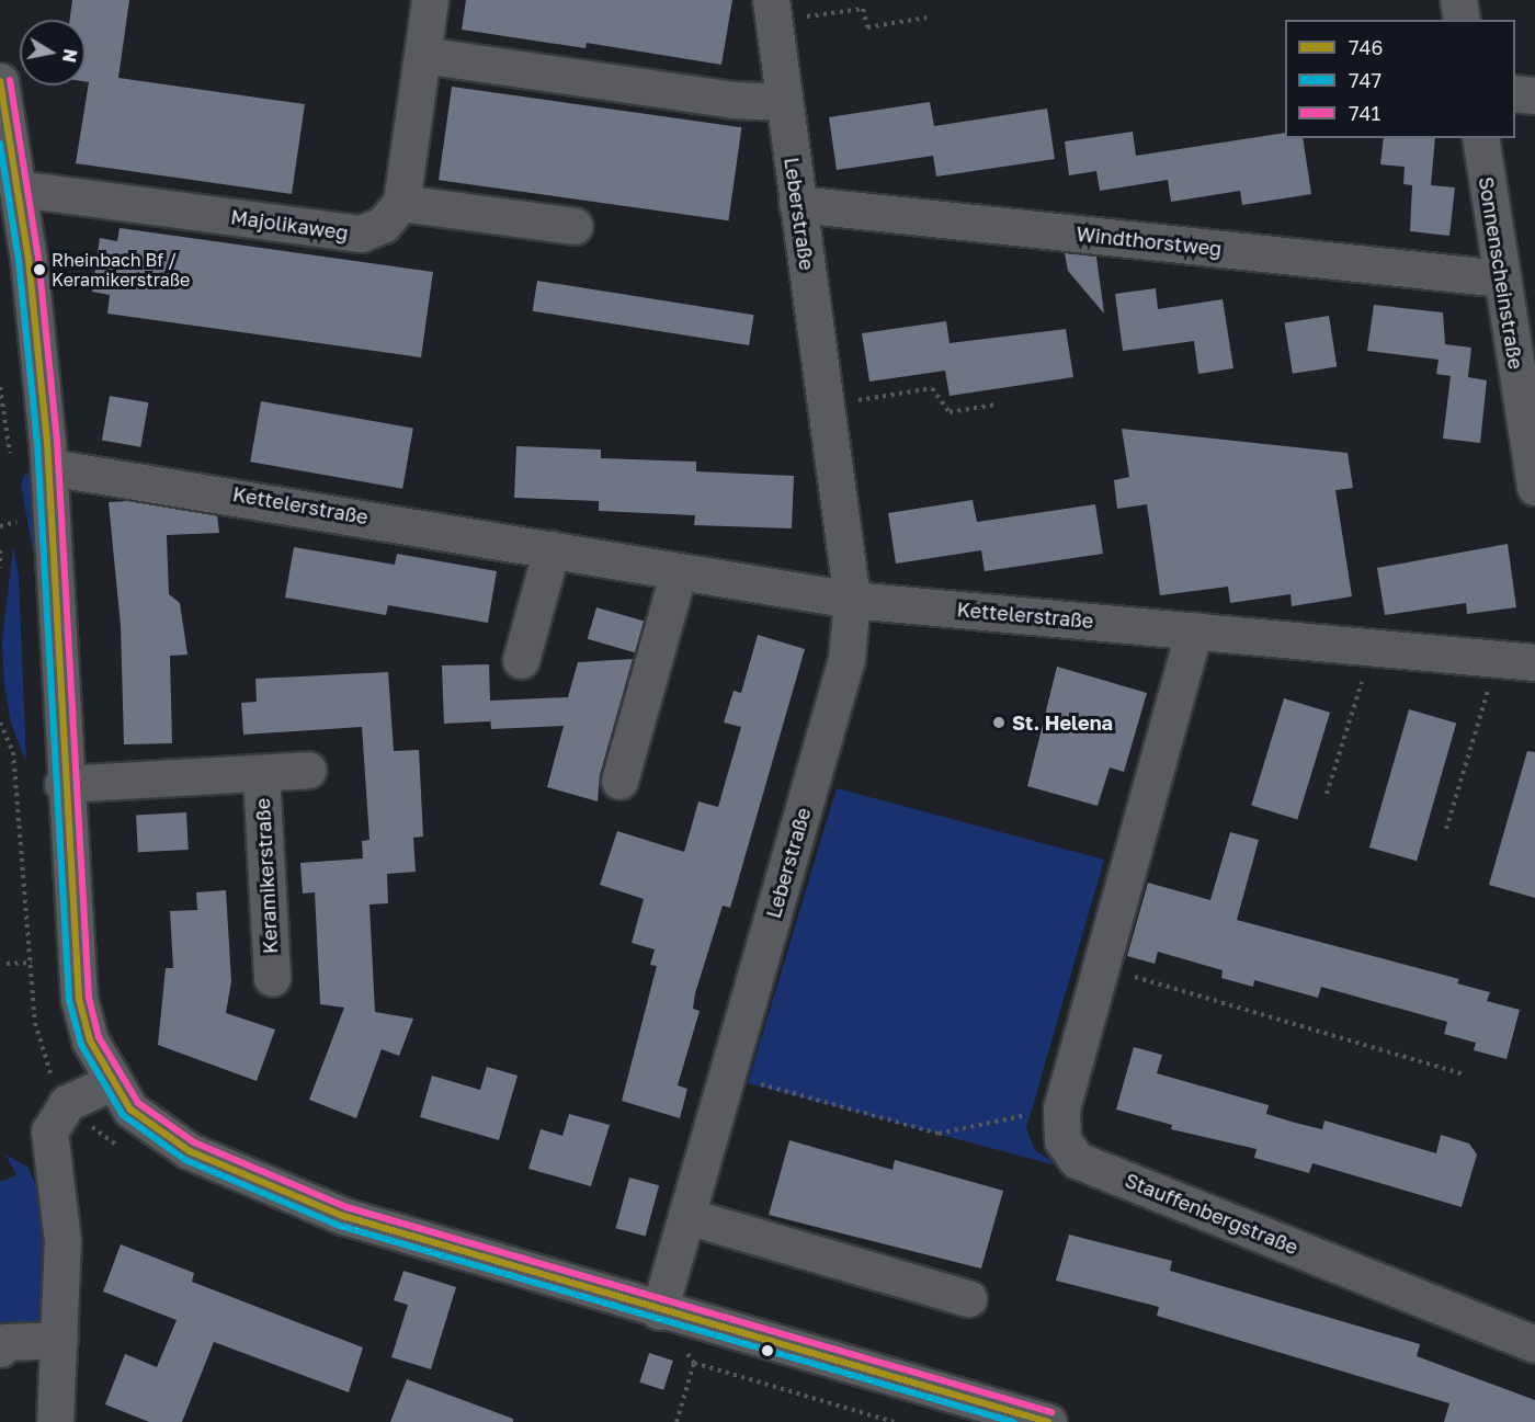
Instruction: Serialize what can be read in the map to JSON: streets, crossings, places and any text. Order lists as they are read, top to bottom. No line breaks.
{"streets":{"street":["Leberstraße","Majolikaweg","Windthorstweg","Sonnenscheinstraße","Kettelerstraße","Keramikerstraße","Stauffenbergstraße"]},"crossings":[["Leberstraße","Windthorstweg"],["Leberstraße","Kettelerstraße"],["Windthorstweg","Sonnenscheinstraße"],["Kettelerstraße","Stauffenbergstraße"]],"places":["Rheinbach Bf / Keramikerstraße","St. Helena"],"lines":["transit line 741","transit line 746","transit line 747"],"legend":["746","747","741"],"north":"right"}
